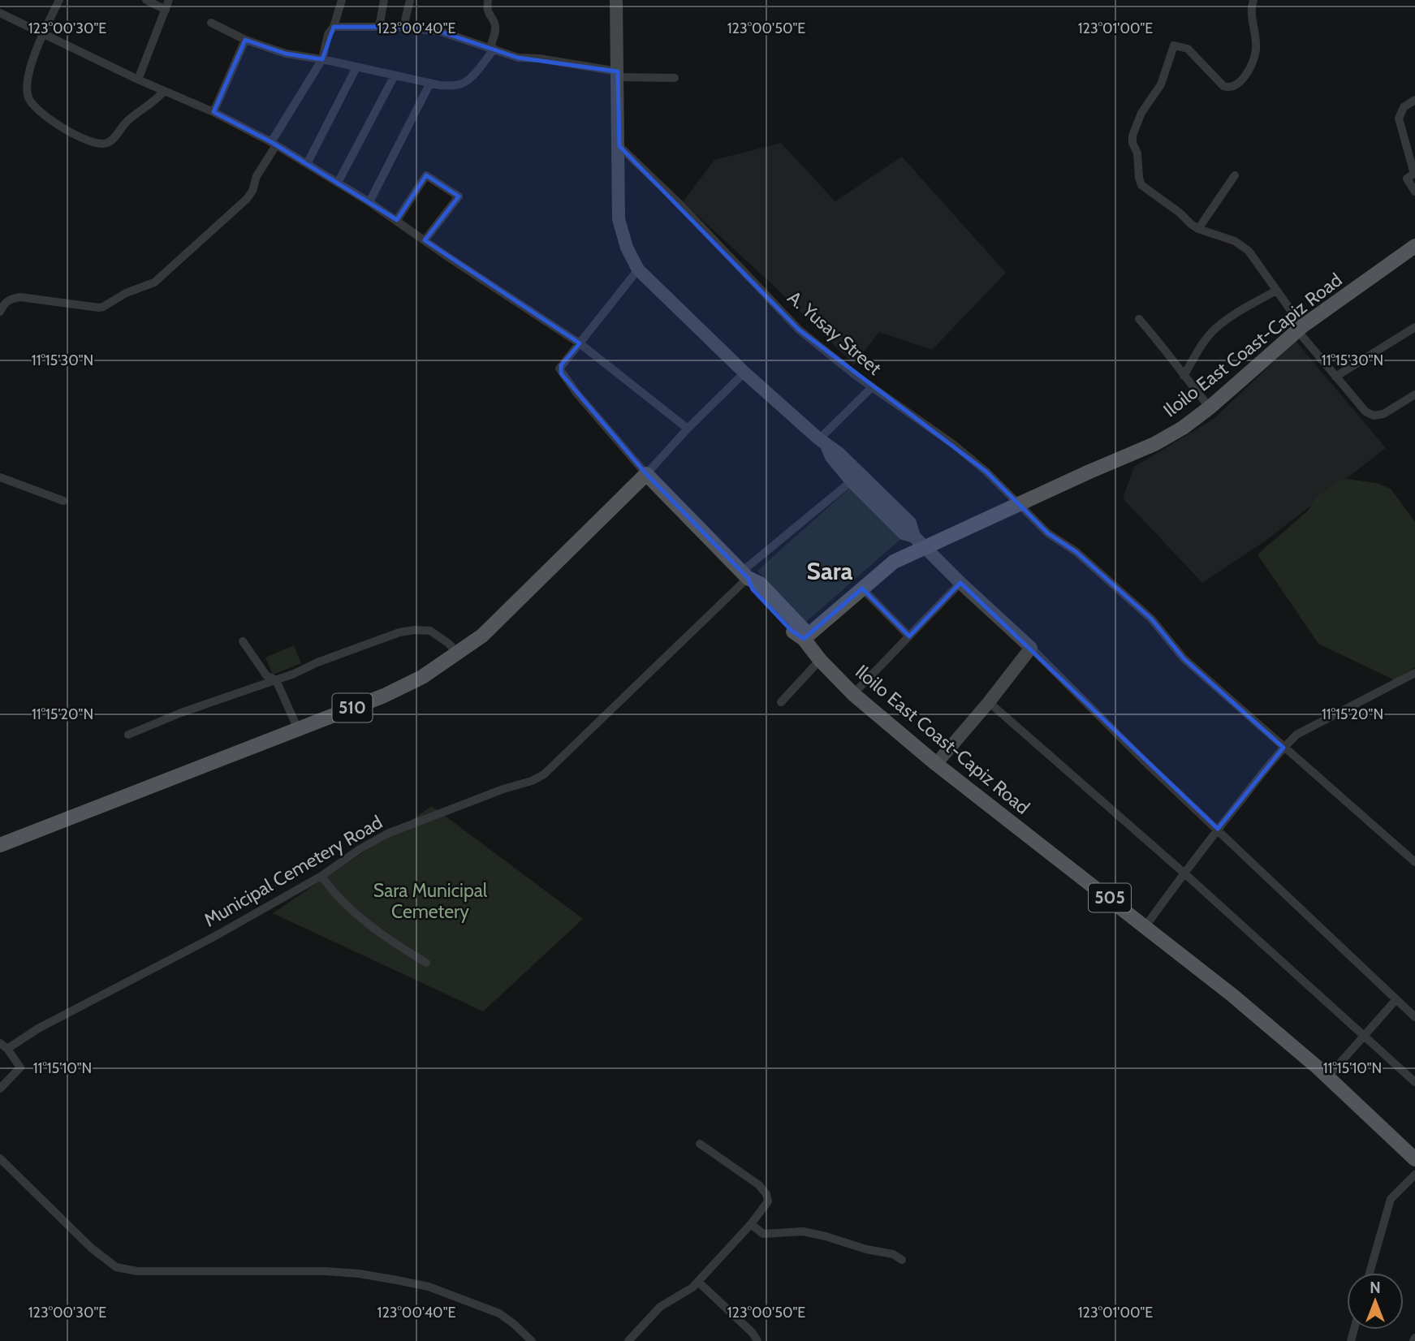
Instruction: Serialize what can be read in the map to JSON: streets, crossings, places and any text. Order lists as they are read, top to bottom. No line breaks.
{"streets":{"main road":["Iloilo East Coast-Capiz Road","510","505"],"street":["A. Yusay Street","Municipal Cemetery Road"]},"crossings":[["A. Yusay Street","Iloilo East Coast-Capiz Road"]],"districts":["Sara"],"parks":["Sara Municipal Cemetery"],"north":"top","coordinates":["123°00'30\"E","123°00'40\"E","123°00'50\"E","123°01'00\"E","11°15'30\"N","11°15'20\"N","11°15'10\"N"]}
